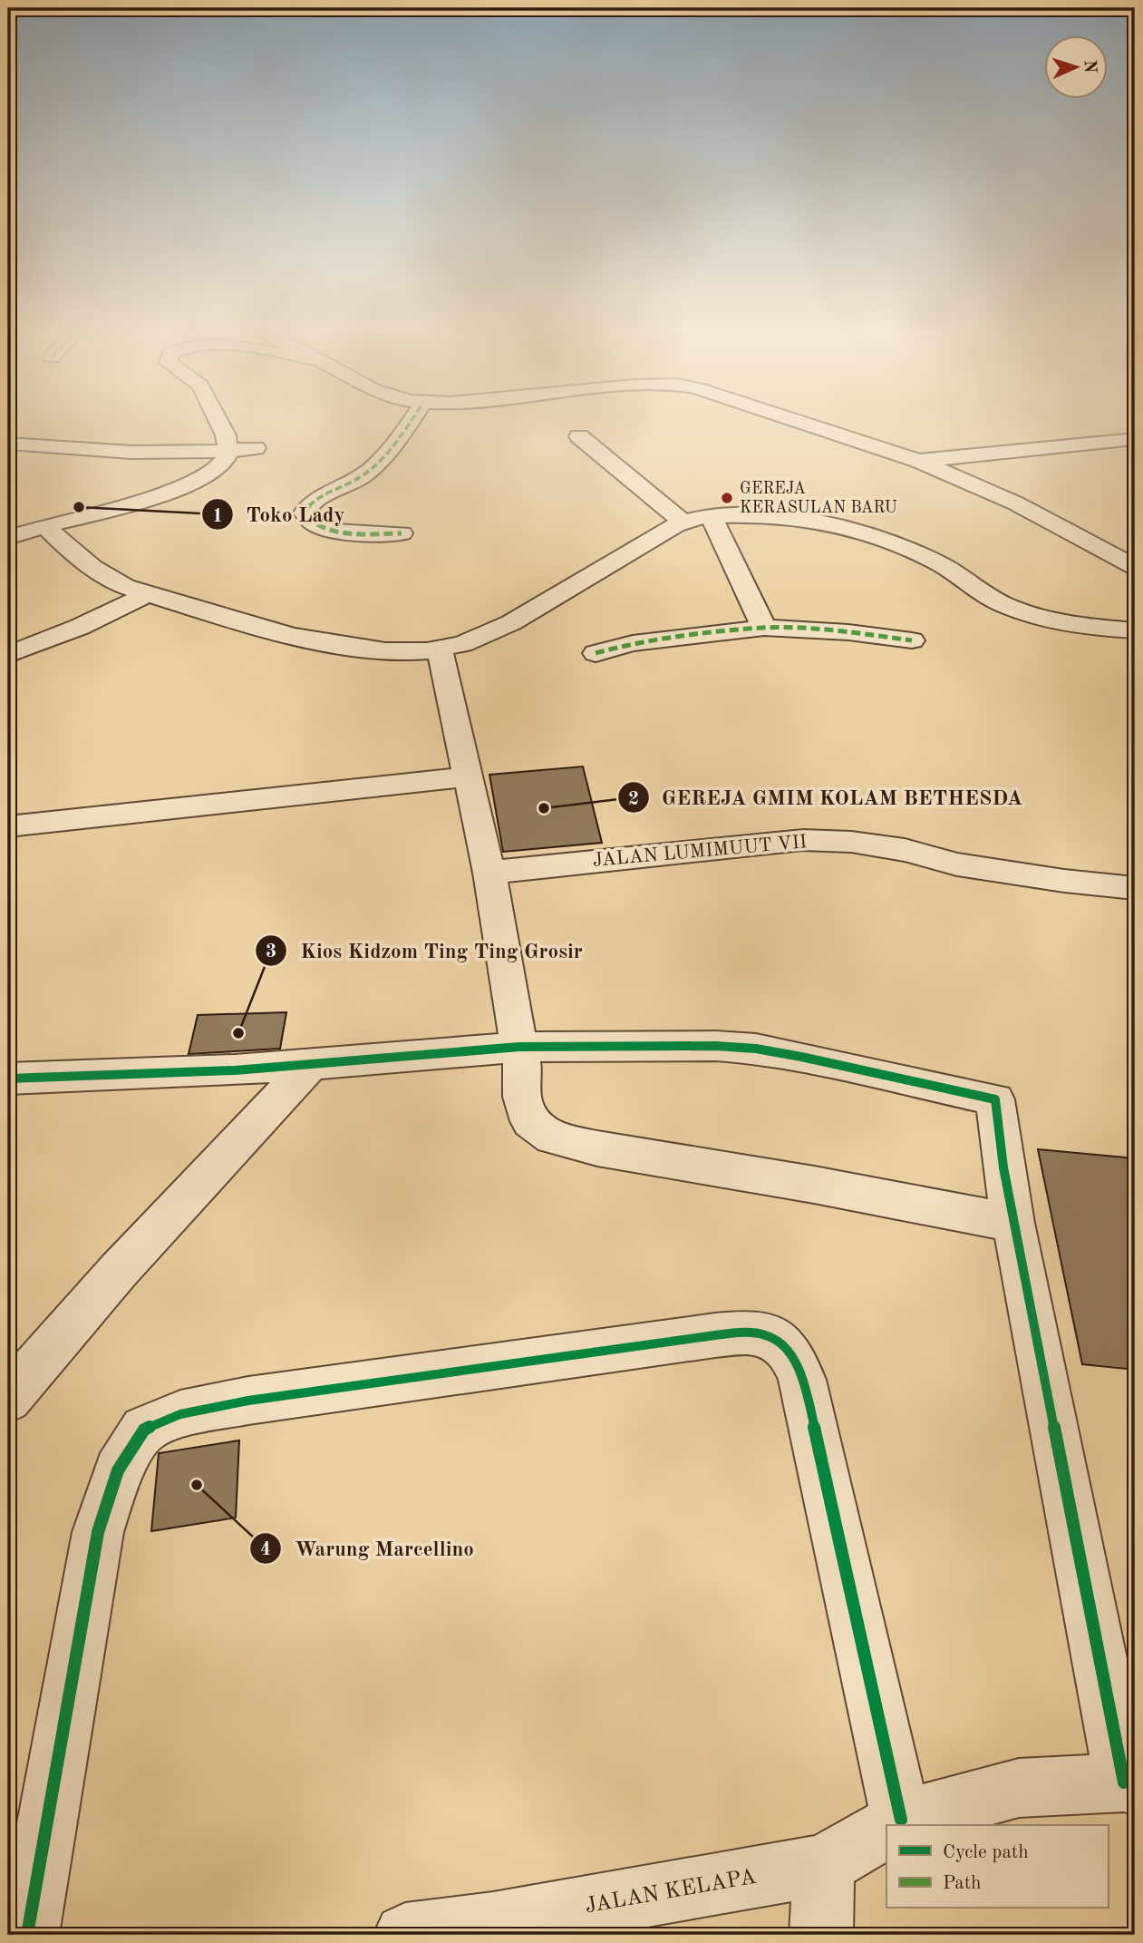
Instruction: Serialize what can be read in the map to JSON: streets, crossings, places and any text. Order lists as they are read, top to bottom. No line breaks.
{"streets":{"street":["JALAN LUMIMUUT VII","JALAN KELAPA"]},"places":["GEREJA KERASULAN BARU","Toko Lady","GEREJA GMIM KOLAM BETHESDA","Kios Kidzom Ting Ting Grosir","Warung Marcellino"],"legend":["Cycle path","Path"],"north":"right"}
